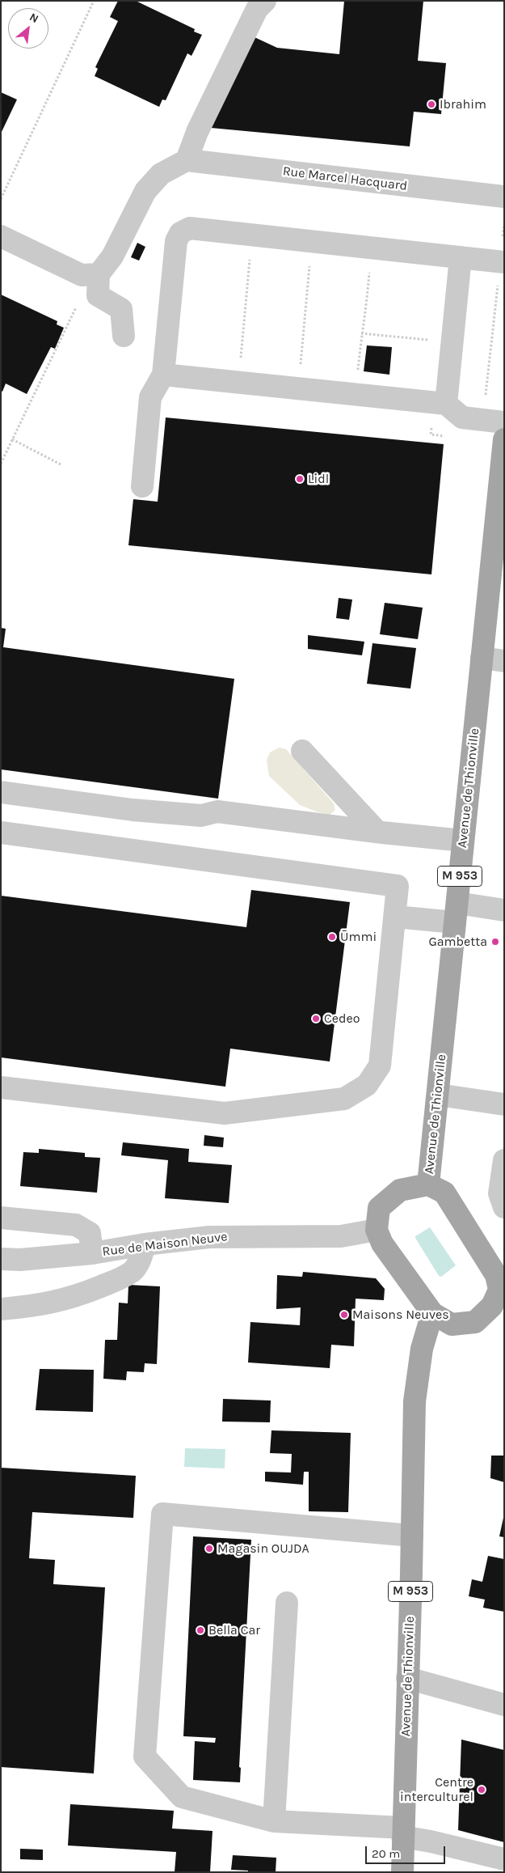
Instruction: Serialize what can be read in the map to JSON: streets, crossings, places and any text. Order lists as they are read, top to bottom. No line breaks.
{"streets":{"main road":["Avenue de Thionville","M 953"],"street":["Rue Marcel Hacquard","Rue de Maison Neuve"]},"places":["Ibrahim","Lidl","Ūmmi","Gambetta","Cedeo","Maisons Neuves","Magasin OUJDA","Bella Car","Centre interculturel"],"scale_bar":"20 m","north":"top right"}
